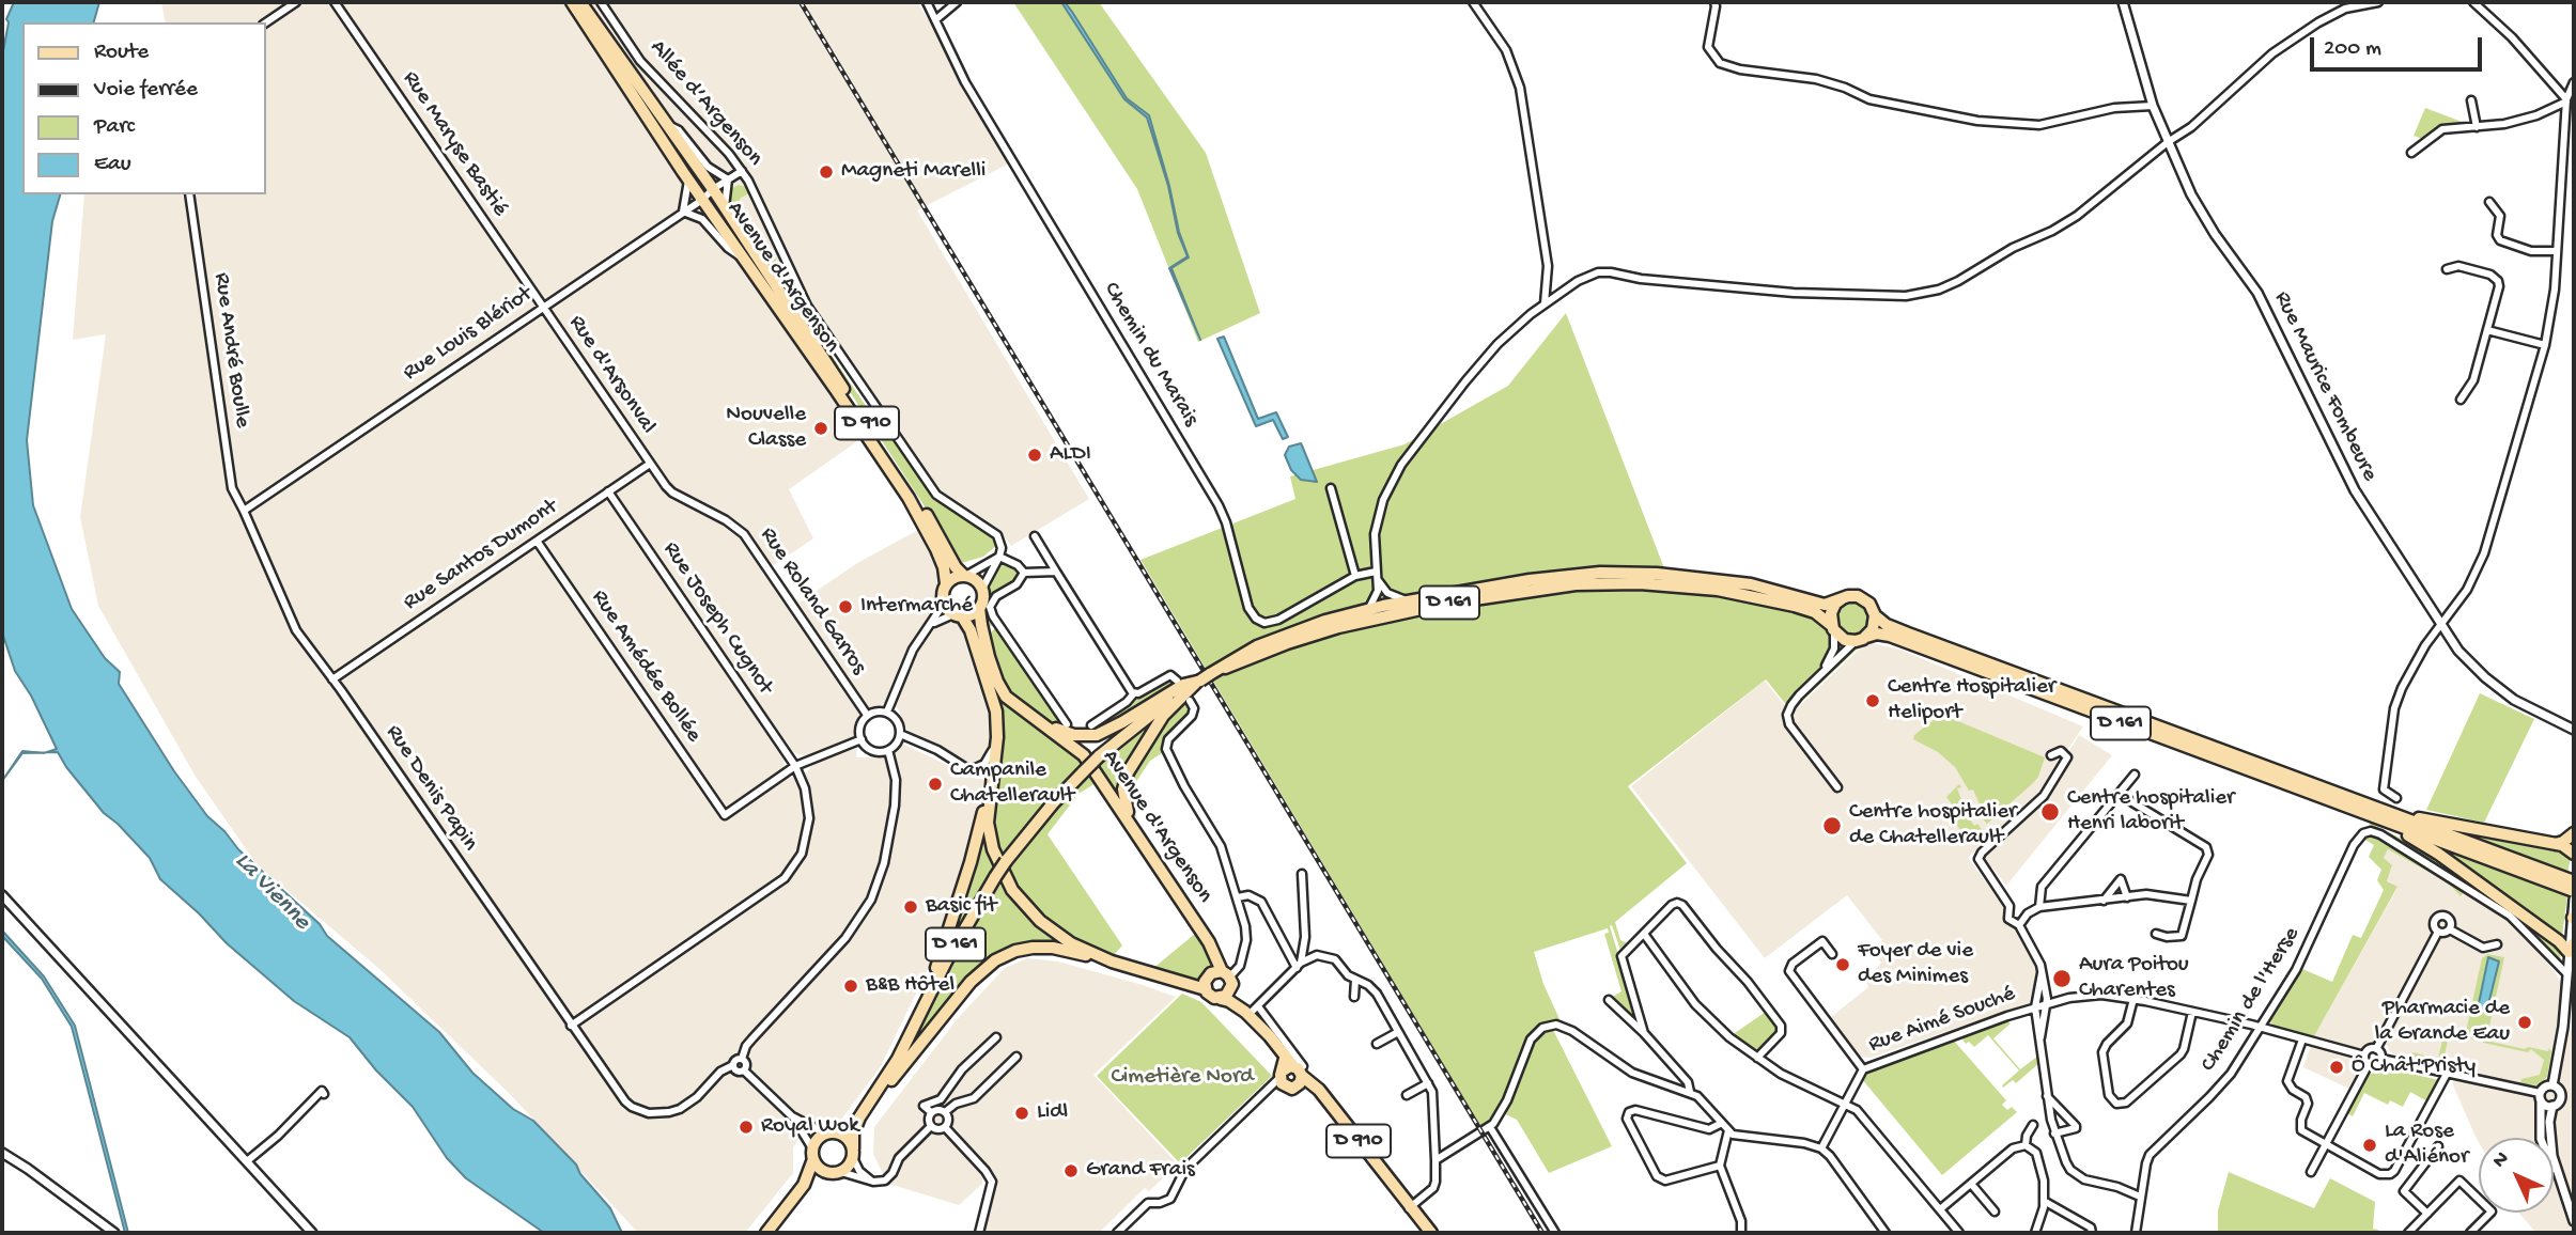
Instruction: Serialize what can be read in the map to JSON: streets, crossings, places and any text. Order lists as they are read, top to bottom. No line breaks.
{"streets":{"main road":["Avenue d'Argenson","D 910","D 161"],"street":["Allée d’Argenson","Rue Maryse Bastié","Rue Louis Blériot","Rue André Boulle","Chemin du Marais","Rue d'Arsonval","Rue Maurice Fombeure","Rue Santos Dumont","Rue Roland Garros","Rue Joseph Cugnot","Rue Amédée Bollée","Rue Denis Papin","Chemin de l'Herse","Rue Aimé Souché"]},"crossings":[["Allée d’Argenson","Rue Louis Blériot"],["Rue Maryse Bastié","Rue Louis Blériot"],["Rue Maryse Bastié","Rue d'Arsonval"],["Avenue d'Argenson","Rue Louis Blériot"],["Avenue d'Argenson","D 910"],["Rue Louis Blériot","Rue André Boulle"],["Rue Louis Blériot","Rue d'Arsonval"],["Rue Louis Blériot","Rue Denis Papin"],["Rue André Boulle","Rue Denis Papin"],["Rue d'Arsonval","Rue Santos Dumont"],["Rue d'Arsonval","Rue Roland Garros"],["Rue Santos Dumont","Rue Roland Garros"],["Rue Santos Dumont","Rue Joseph Cugnot"],["Rue Santos Dumont","Rue Amédée Bollée"],["Rue Santos Dumont","Rue Denis Papin"],["Rue Joseph Cugnot","Rue Amédée Bollée"],["Rue Joseph Cugnot","Rue Denis Papin"],["Chemin de l'Herse","Rue Aimé Souché"]],"water":["La Vienne"],"parks":["Cimetière Nord"],"places":["Magneti Marelli","Nouvelle Classe","ALDI","Intermarché","Centre Hospitalier Heliport","Campanile Chatellerault","Centre hospitalier Henri laborit","Centre hospitalier de Chatellerault","Basic fit","Foyer de vie des Minimes","Aura Poitou Charentes","B&B Hôtel","Pharmacie de la Grande Eau","Ô Chât'Pristy","Lidl","Royal Wok","La Rose d'Aliénor","Grand Frais"],"legend":["Route","Voie ferrée","Parc","Eau"],"scale_bar":"200 m","north":"top left"}
